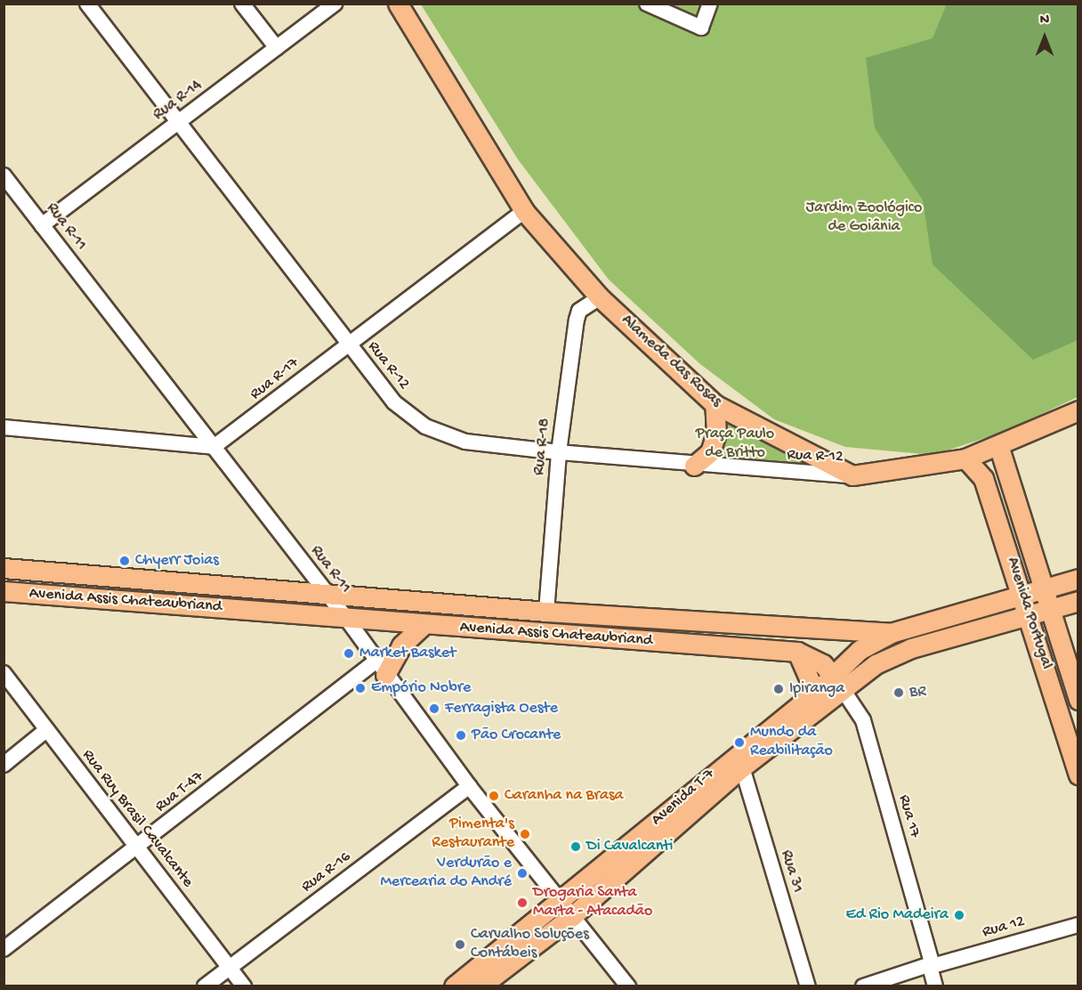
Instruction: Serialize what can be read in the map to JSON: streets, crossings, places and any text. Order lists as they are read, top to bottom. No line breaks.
{"streets":{"main road":["Alameda das Rosas","Avenida Assis Chateaubriand","Avenida Portugal","Avenida T-7"],"street":["Rua R-14","Rua R-11","Rua R-12","Rua R-17","Rua R-18","Rua T-47","Rua 17","Rua Ruy Brasil Cavalcante","Rua 31","Rua R-16","Rua 12"]},"crossings":[["Rua R-14","Rua R-11"],["Rua R-14","Rua R-12"],["Rua R-11","Rua R-17"],["Rua R-11","Avenida Assis Chateaubriand"],["Rua R-11","Rua T-47"],["Rua R-11","Avenida T-7"],["Rua R-11","Rua R-16"],["Alameda das Rosas","Rua R-12"],["Alameda das Rosas","Rua R-17"],["Alameda das Rosas","Rua R-18"],["Rua R-12","Rua R-17"],["Rua R-12","Rua R-18"],["Rua R-18","Avenida Assis Chateaubriand"],["Avenida Assis Chateaubriand","Avenida Portugal"],["Avenida Assis Chateaubriand","Avenida T-7"],["Avenida Assis Chateaubriand","Rua 17"],["Rua T-47","Rua Ruy Brasil Cavalcante"],["Avenida T-7","Rua 17"],["Avenida T-7","Rua 31"],["Rua 17","Rua 12"],["Rua Ruy Brasil Cavalcante","Rua R-16"]],"parks":["Jardim Zoológico de Goiânia","Praça Paulo de Britto"],"places":["Chyerr Joias","Market Basket","Empório Nobre","Ipiranga","BR","Ferragista Oeste","Pão Crocante","Mundo da Reabilitação","Caranha na Brasa","Pimenta's Restaurante","Di Cavalcanti","Verdurão e Mercearia do André","Drogaria Santa Marta - Atacadão","Ed Rio Madeira","Carvalho Soluções Contábeis"],"north":"top"}
